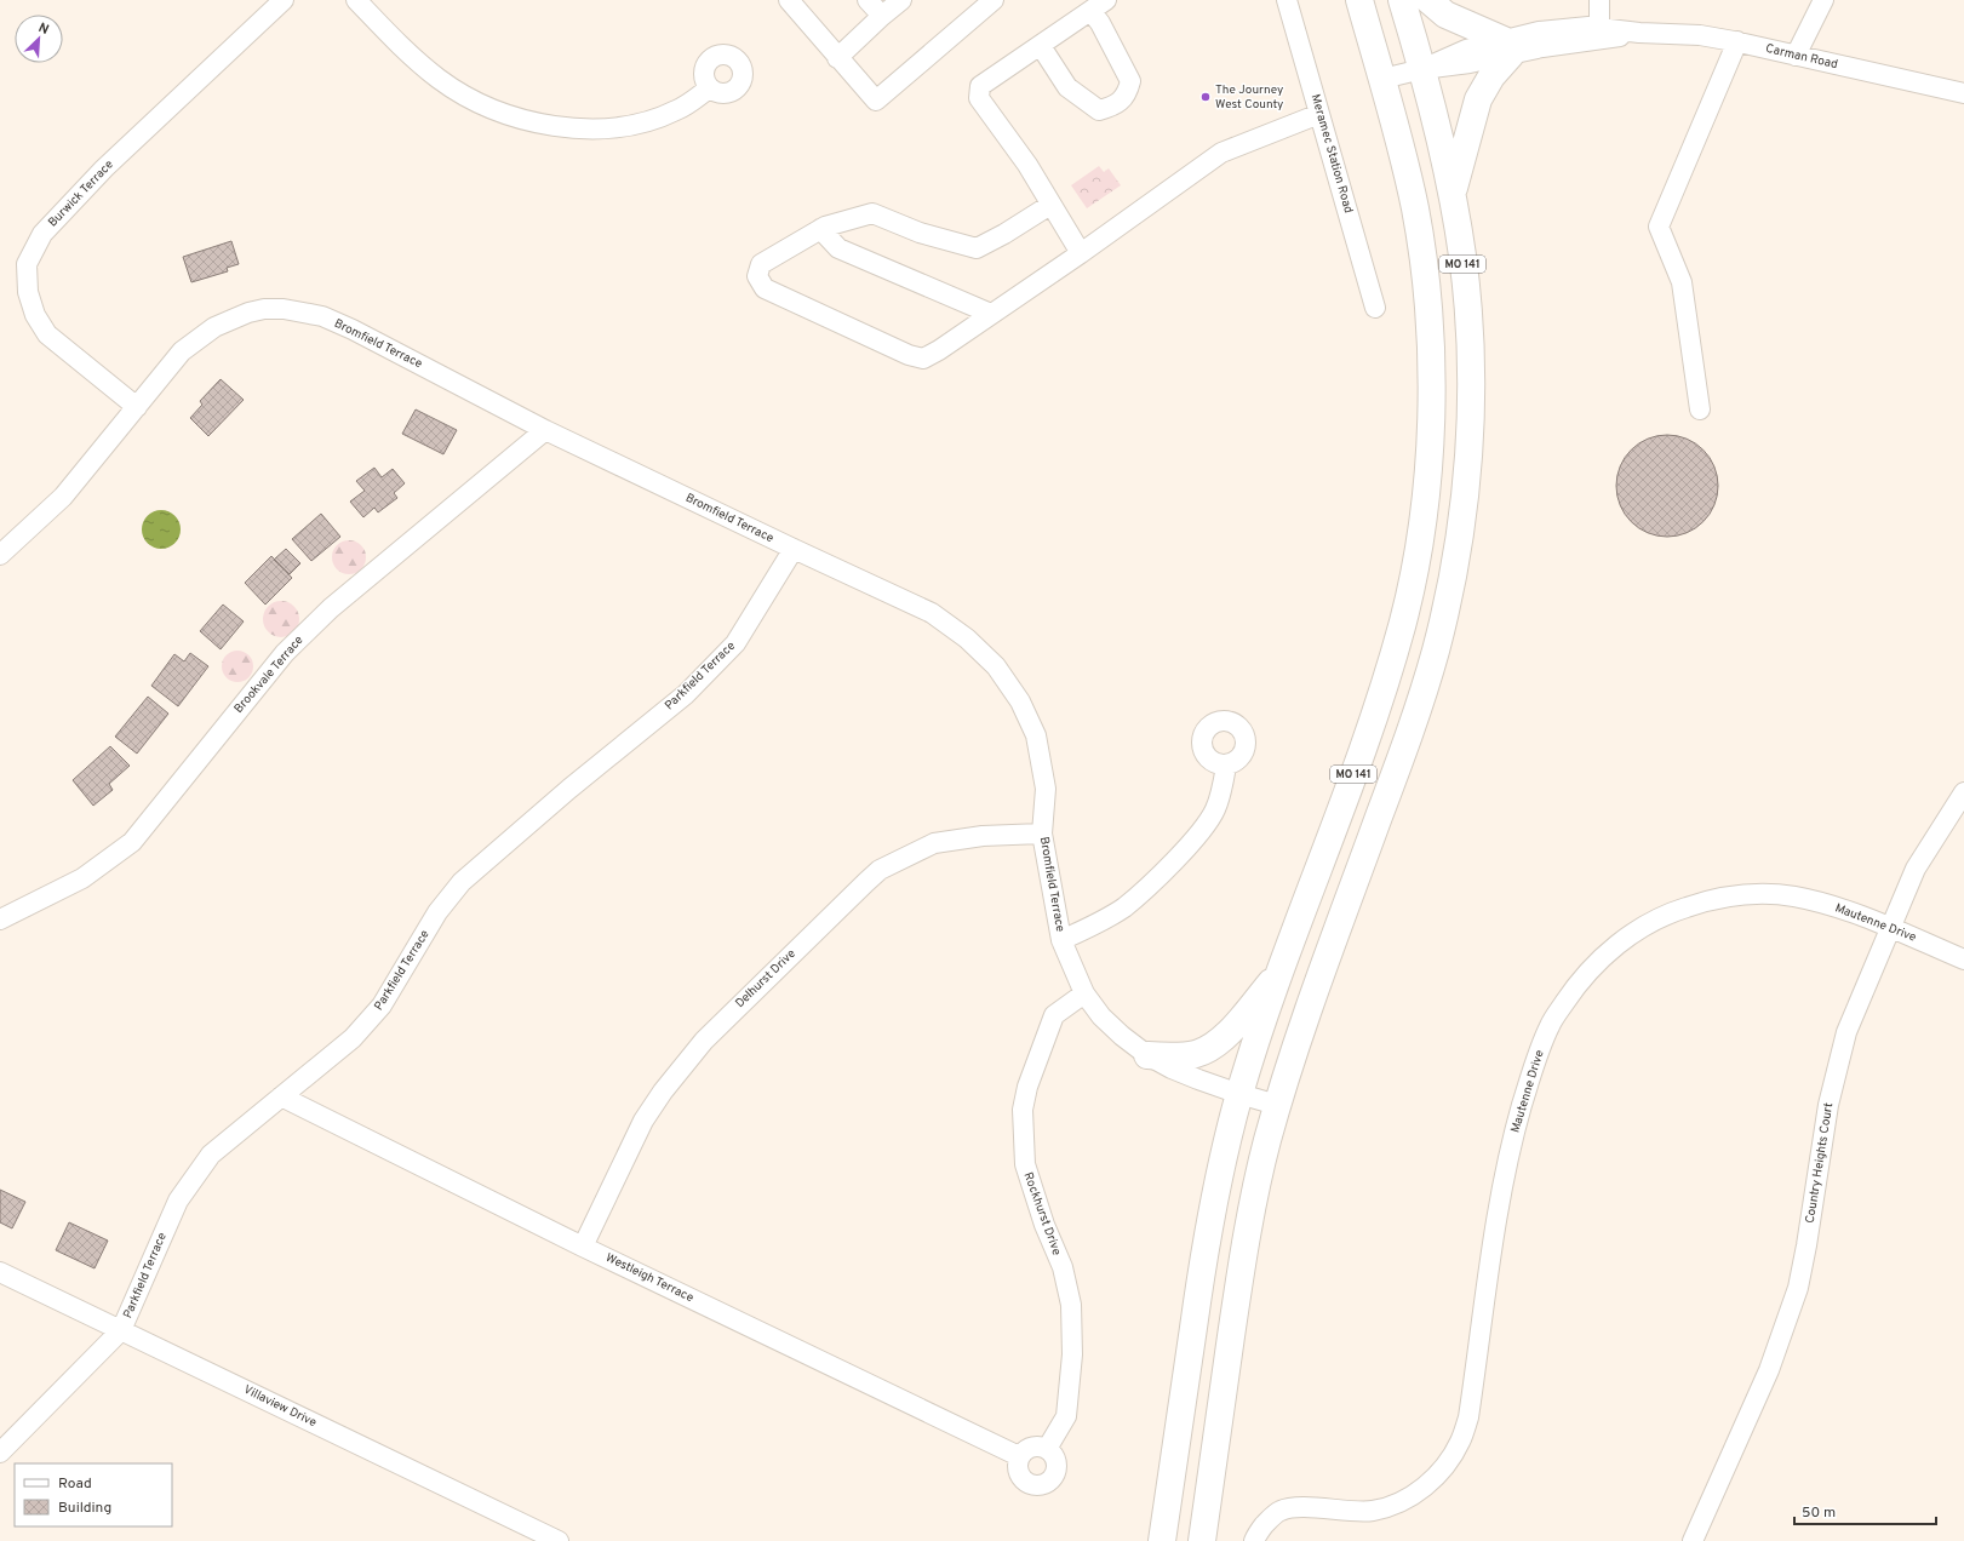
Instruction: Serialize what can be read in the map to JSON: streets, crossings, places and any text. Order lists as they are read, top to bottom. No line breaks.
{"streets":{"highway":["MO 141"],"street":["Carman Road","Meramec Station Road","Burwick Terrace","Bromfield Terrace","Brookvale Terrace","Parkfield Terrace","Mautenne Drive","Delhurst Drive","Country Heights Court","Rockhurst Drive","Westleigh Terrace","Villaview Drive"]},"crossings":[["Carman Road","MO 141"],["Burwick Terrace","Bromfield Terrace"],["MO 141","Bromfield Terrace"],["Bromfield Terrace","Brookvale Terrace"],["Bromfield Terrace","Parkfield Terrace"],["Bromfield Terrace","Delhurst Drive"],["Bromfield Terrace","Rockhurst Drive"],["Parkfield Terrace","Westleigh Terrace"],["Parkfield Terrace","Villaview Drive"],["Mautenne Drive","Country Heights Court"],["Delhurst Drive","Westleigh Terrace"],["Rockhurst Drive","Westleigh Terrace"]],"places":["The Journey West County"],"legend":["Road","Building"],"scale_bar":"50 m","north":"top right"}
